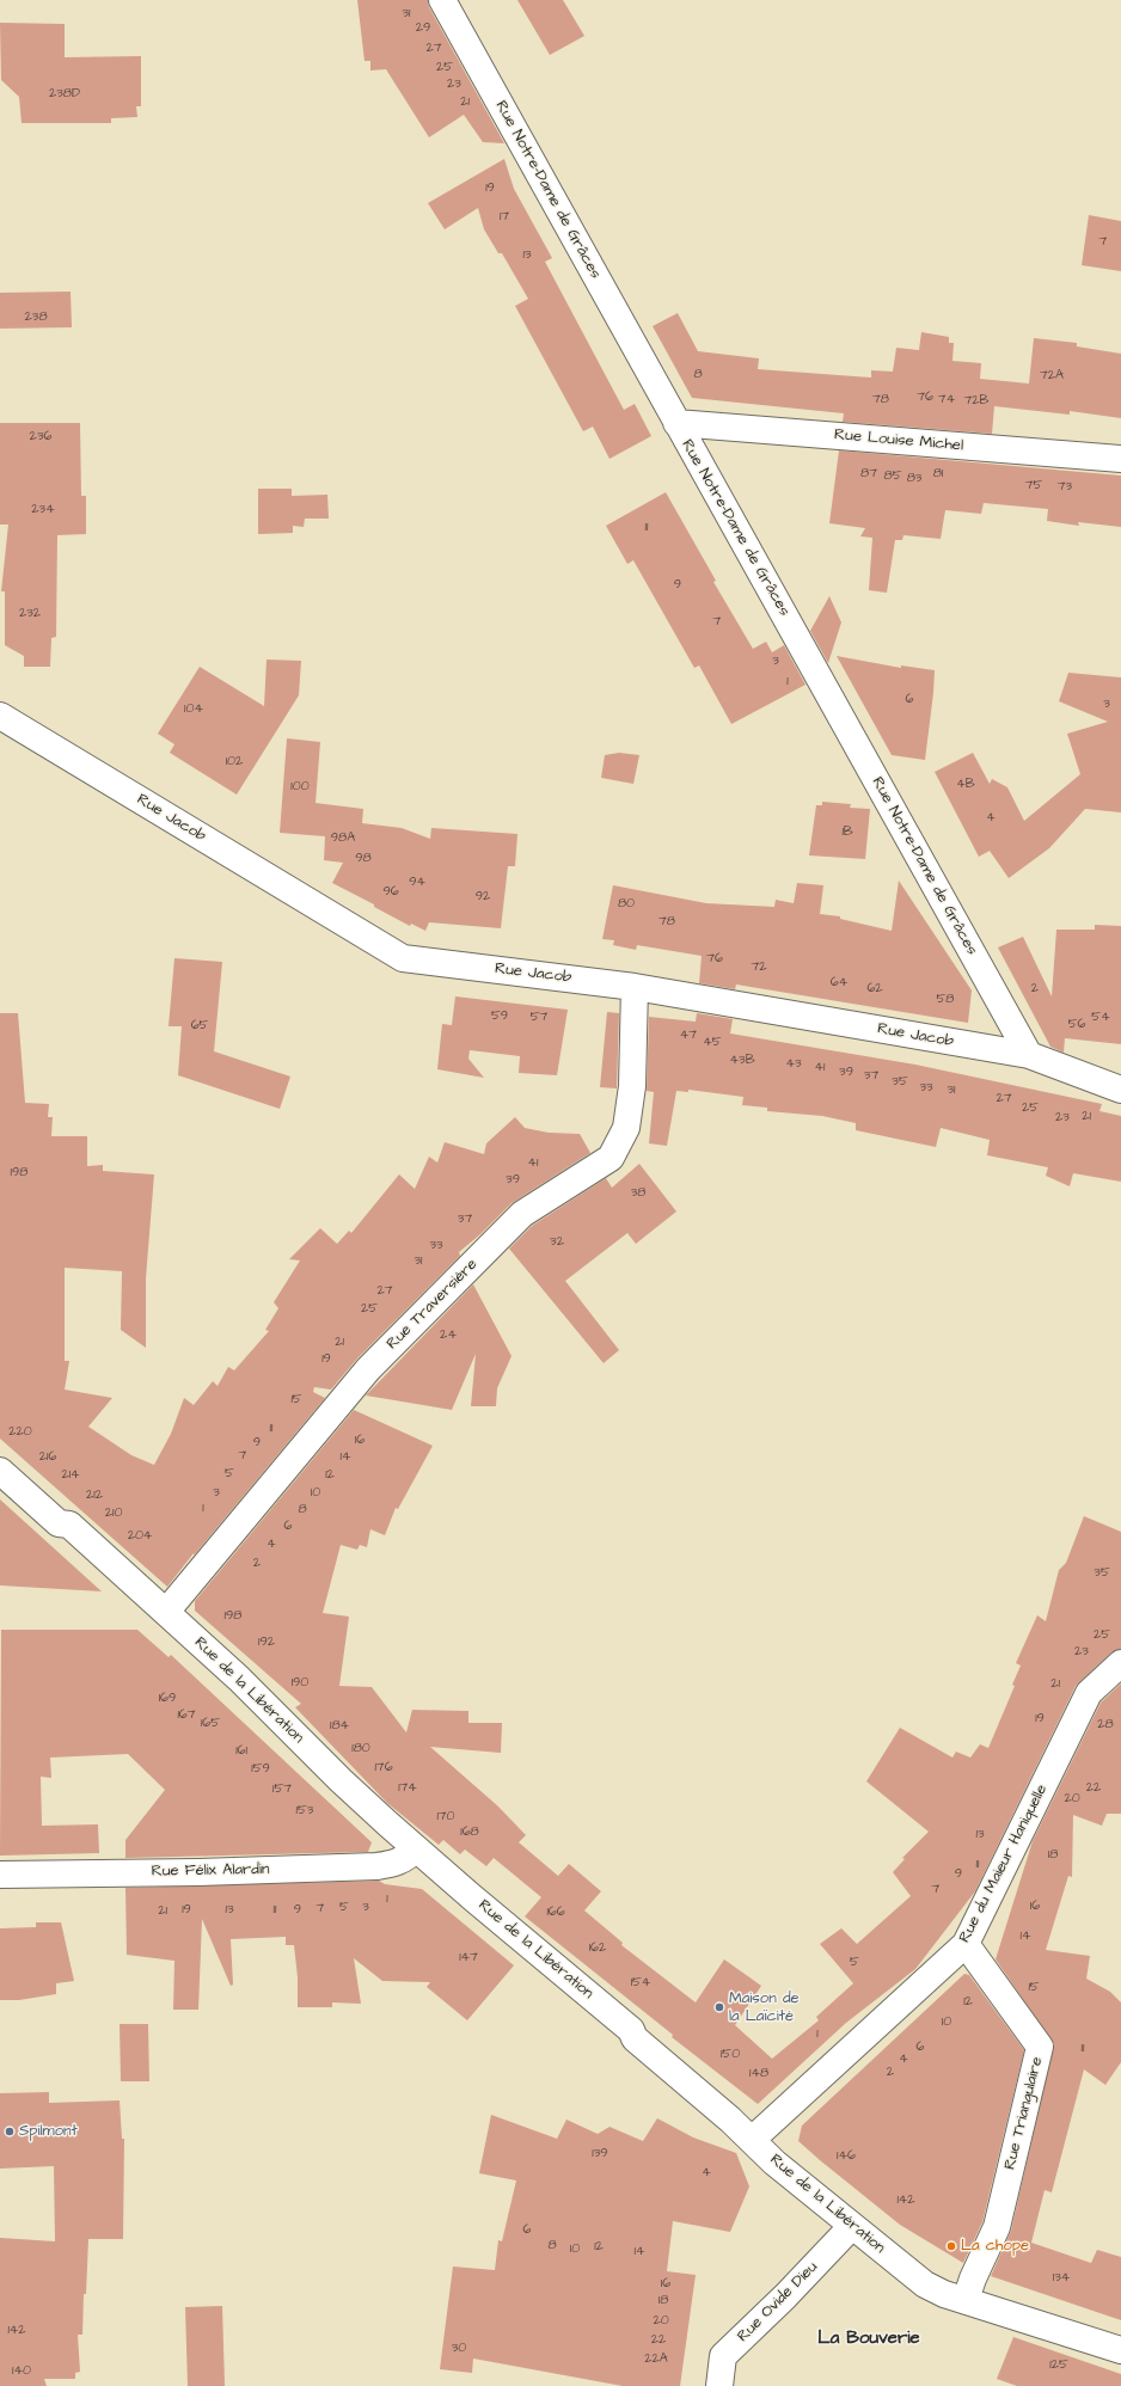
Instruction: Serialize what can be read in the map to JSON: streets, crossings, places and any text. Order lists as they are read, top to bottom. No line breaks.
{"streets":{"street":["Rue Notre-Dame de Grâces","Rue Louise Michel","Rue Jacob","Rue Traversière","Rue de la Libération","Rue du Maieur Haniquelle","Rue Félix Alardin","Rue Triangulaire","Rue Ovide Dieu"]},"crossings":[["Rue Notre-Dame de Grâces","Rue Louise Michel"],["Rue Notre-Dame de Grâces","Rue Jacob"],["Rue Jacob","Rue Traversière"],["Rue Traversière","Rue de la Libération"],["Rue de la Libération","Rue du Maieur Haniquelle"],["Rue de la Libération","Rue Félix Alardin"],["Rue de la Libération","Rue Triangulaire"],["Rue de la Libération","Rue Ovide Dieu"],["Rue du Maieur Haniquelle","Rue Triangulaire"]],"districts":["La Bouverie"],"places":["Maison de la Laïcité","Spilmont","La chope"],"house_numbers":["31","29","27","25","23","238D","21","19","17","7","13","238","8","72A","76","78","74","72B","236","87","81","85","83","75","73","234","11","9","232","7","3","1","6","3","104","102","4B","100","4","1B","98A","98","94","96","92","80","78","76","72","64","62","2","58","59","57","54","56","65","47","45","43B","43","41","39","37","35","33","31","27","25","21","23","41","198","39","38","37","32","33","31","27","25","24","21","19","15","11","220","16","9","7","216","14","5","214","12","3","10","212","1","8","210","6","204","4","2","35","198","25","192","23","190","21","169","167","19","165","28","184","180","161","176","159","174","22","157","20","153","170","168","13","18","11","9","7","1","16","5","3","7","19","13","11","9","21","166","14","162","147","5","154","15","12","10","1","6","11","150","4","2","148","139","146","4","142","6","8","12","10","14","134","16","18","20","142","22","30","22A","125","140"]}
